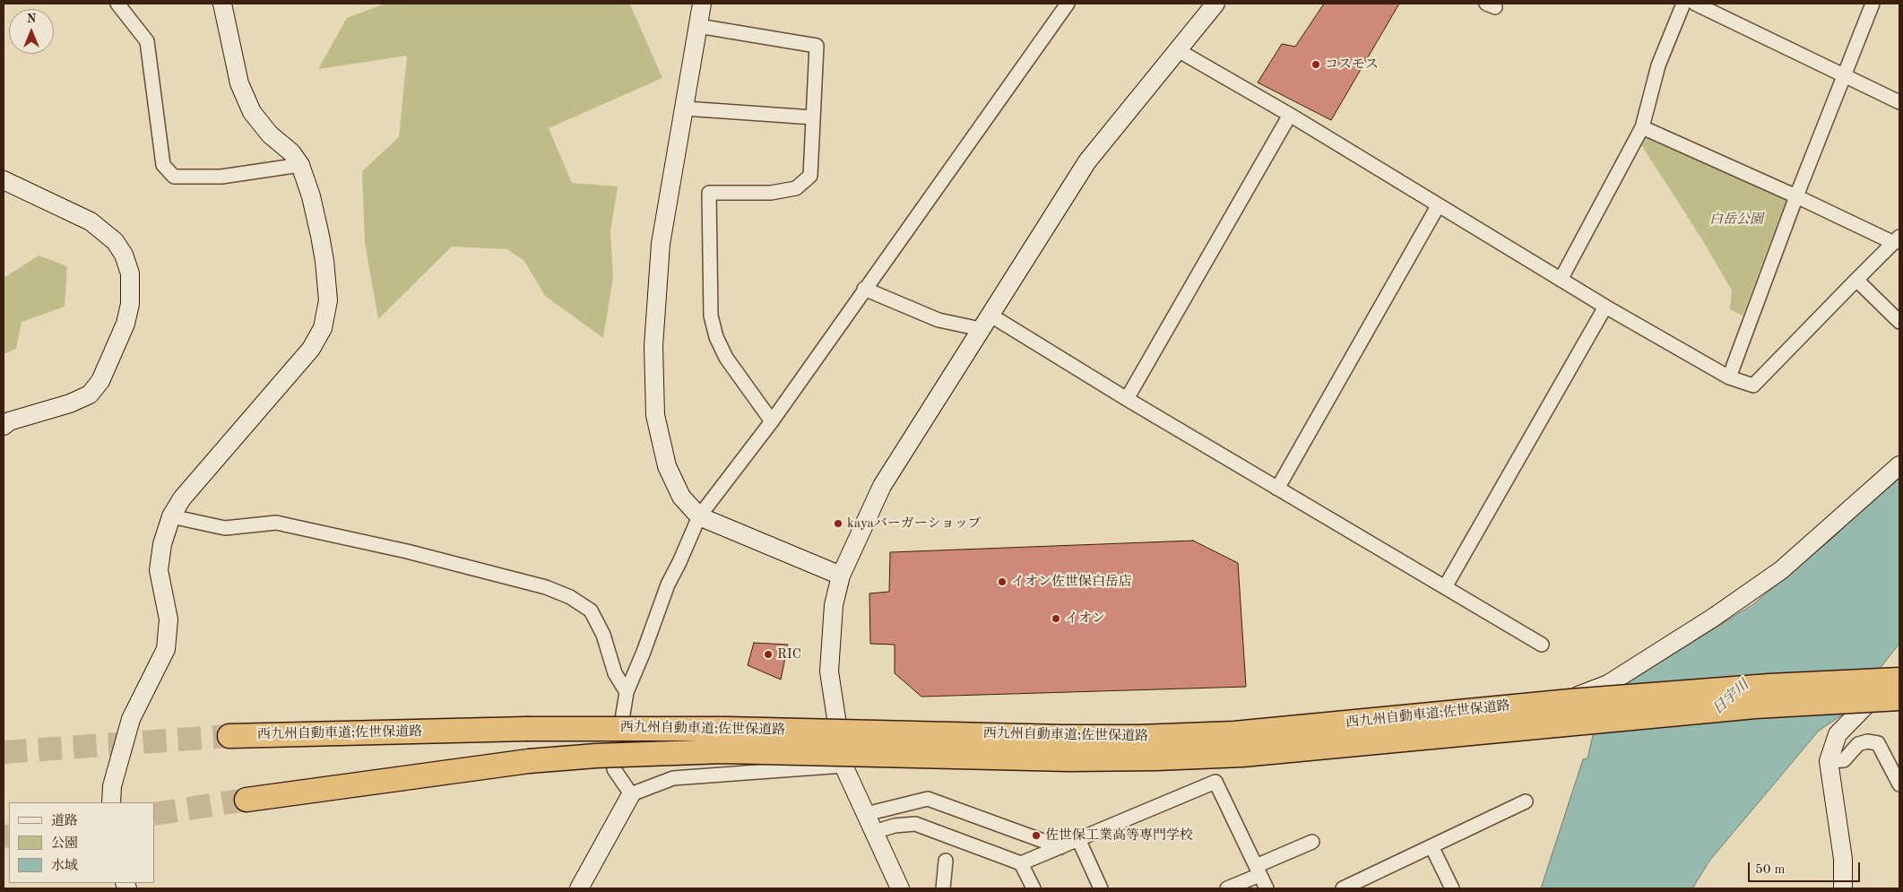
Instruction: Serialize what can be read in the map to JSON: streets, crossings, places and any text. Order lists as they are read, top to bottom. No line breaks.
{"streets":{"highway":["西九州自動車道;佐世保道路"]},"water":["日宇川"],"parks":["白岳公園"],"places":["コスモス","kayaバーガーショップ","イオン佐世保白岳店","イオン","RIC","佐世保工業高等専門学校"],"legend":["道路","公園","水域"],"scale_bar":"50 m","north":"top"}
